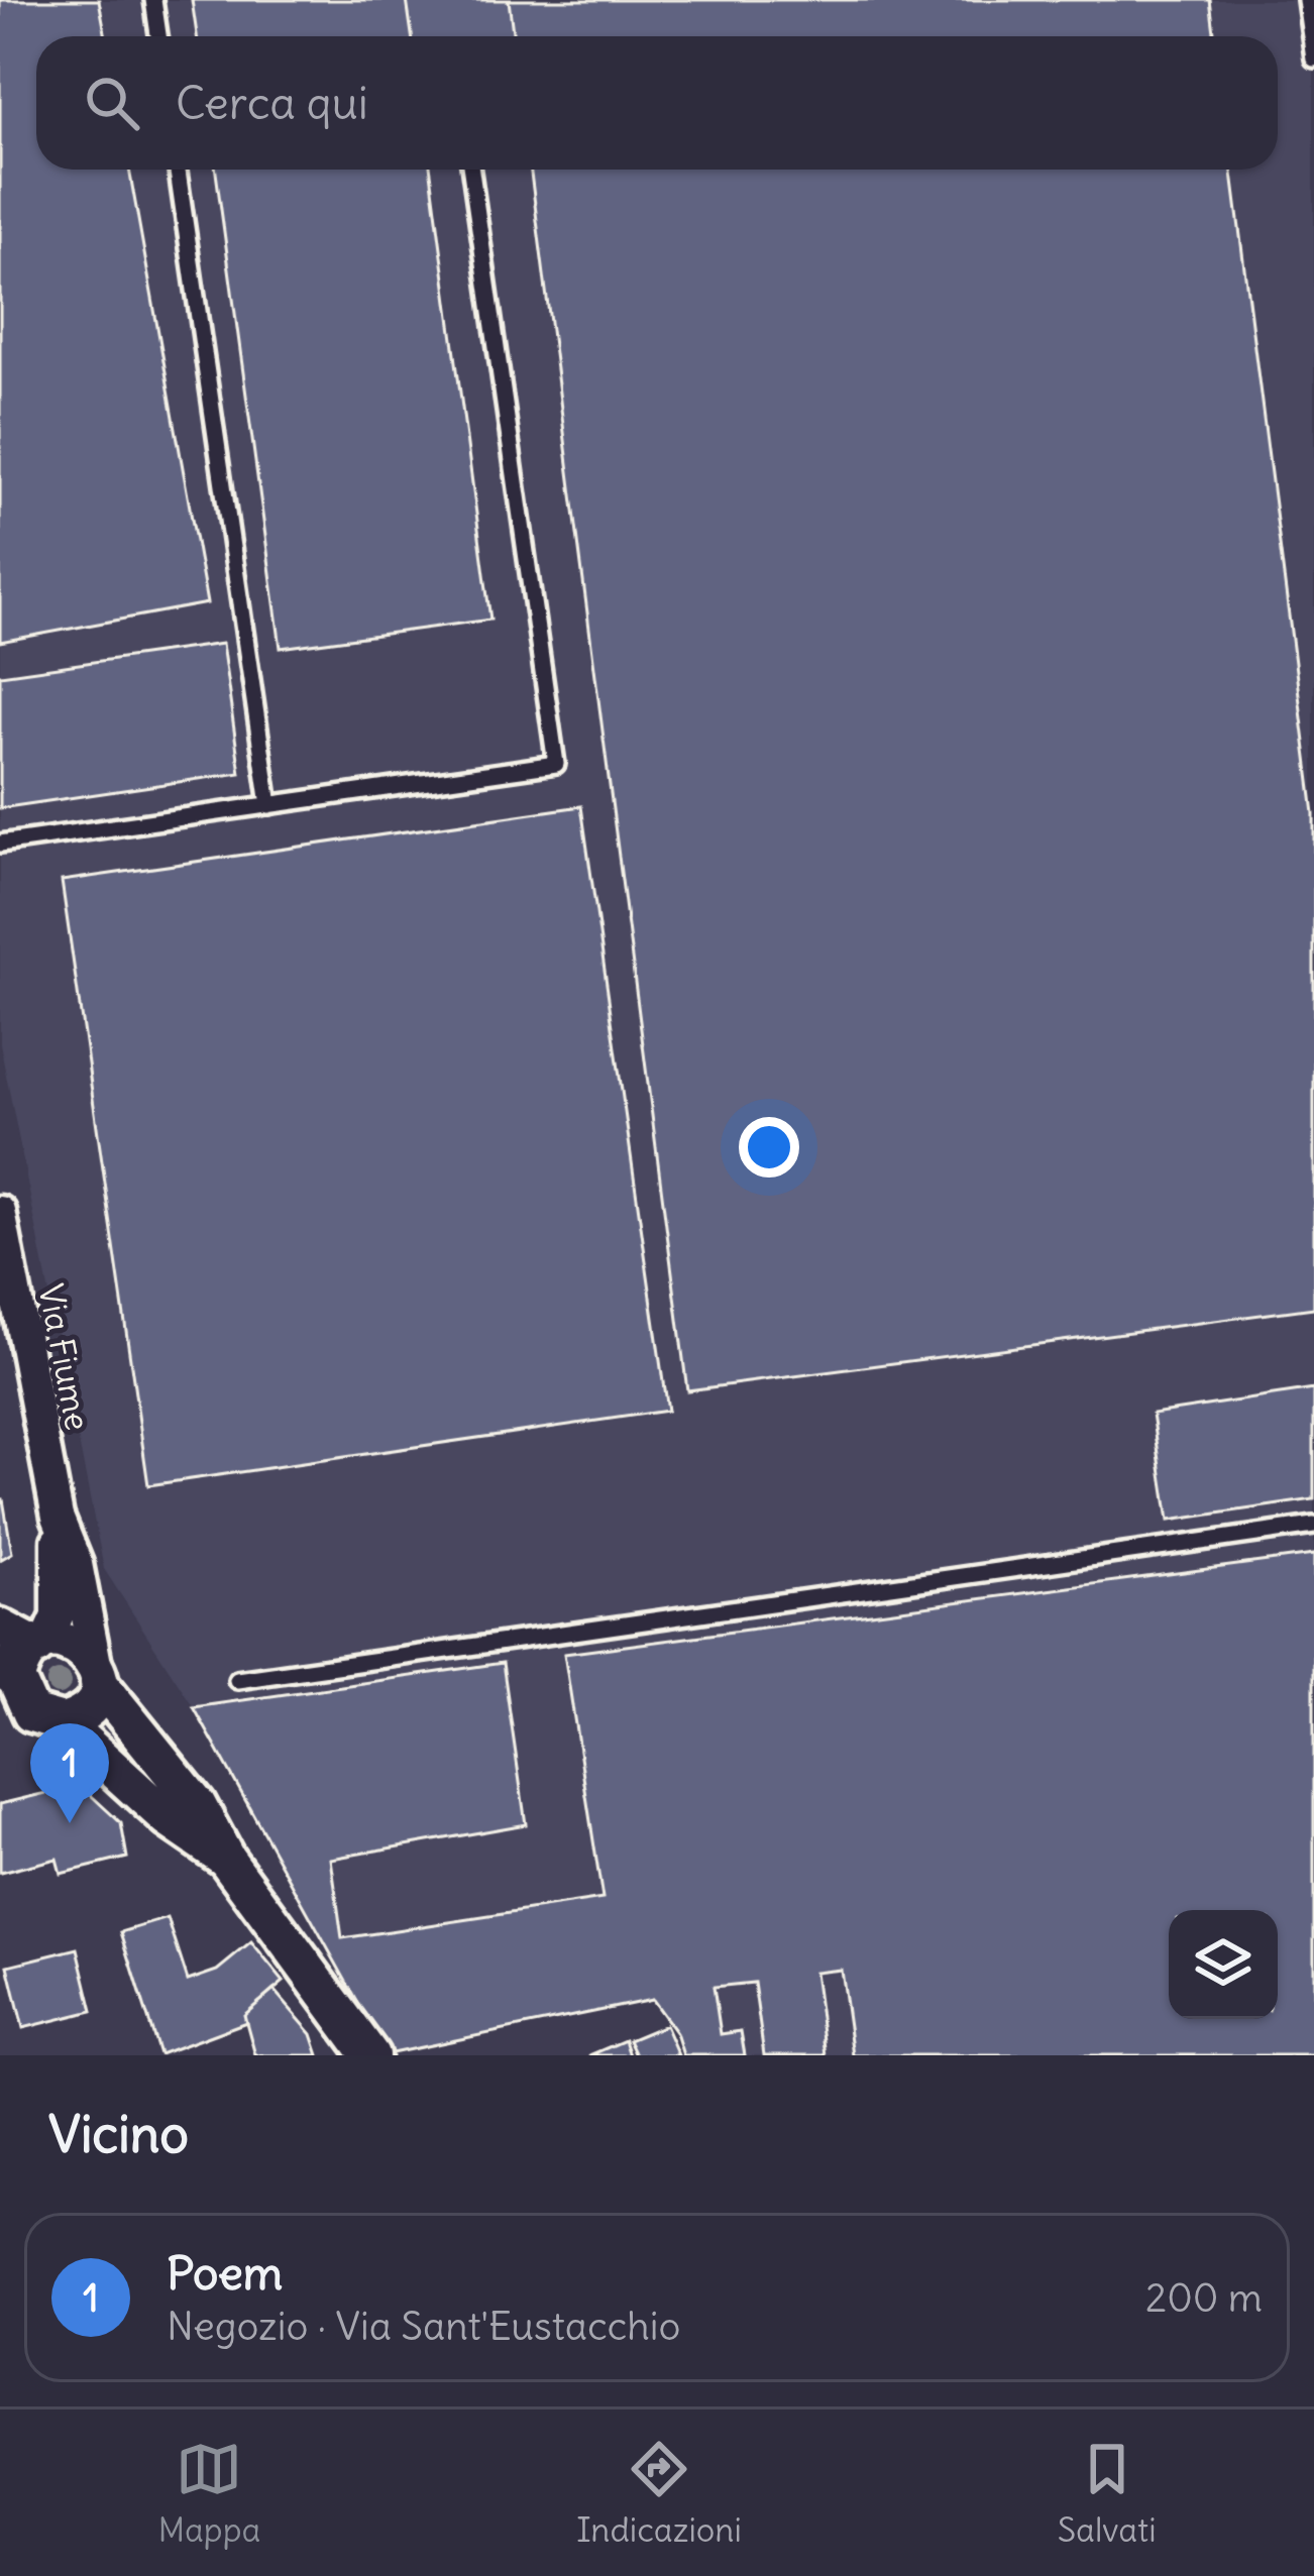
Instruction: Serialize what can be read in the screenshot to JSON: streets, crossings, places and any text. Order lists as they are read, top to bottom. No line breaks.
{"streets":{"street":["Via Fiume"]},"page":{"search":"Cerca qui","pins":"1","heading":"Vicino","list":[{"mark":"1","name":"Poem","note":"Negozio · Via Sant'Eustacchio","value":"200 m"}],"nav":["Mappa","Indicazioni","Salvati"]}}
